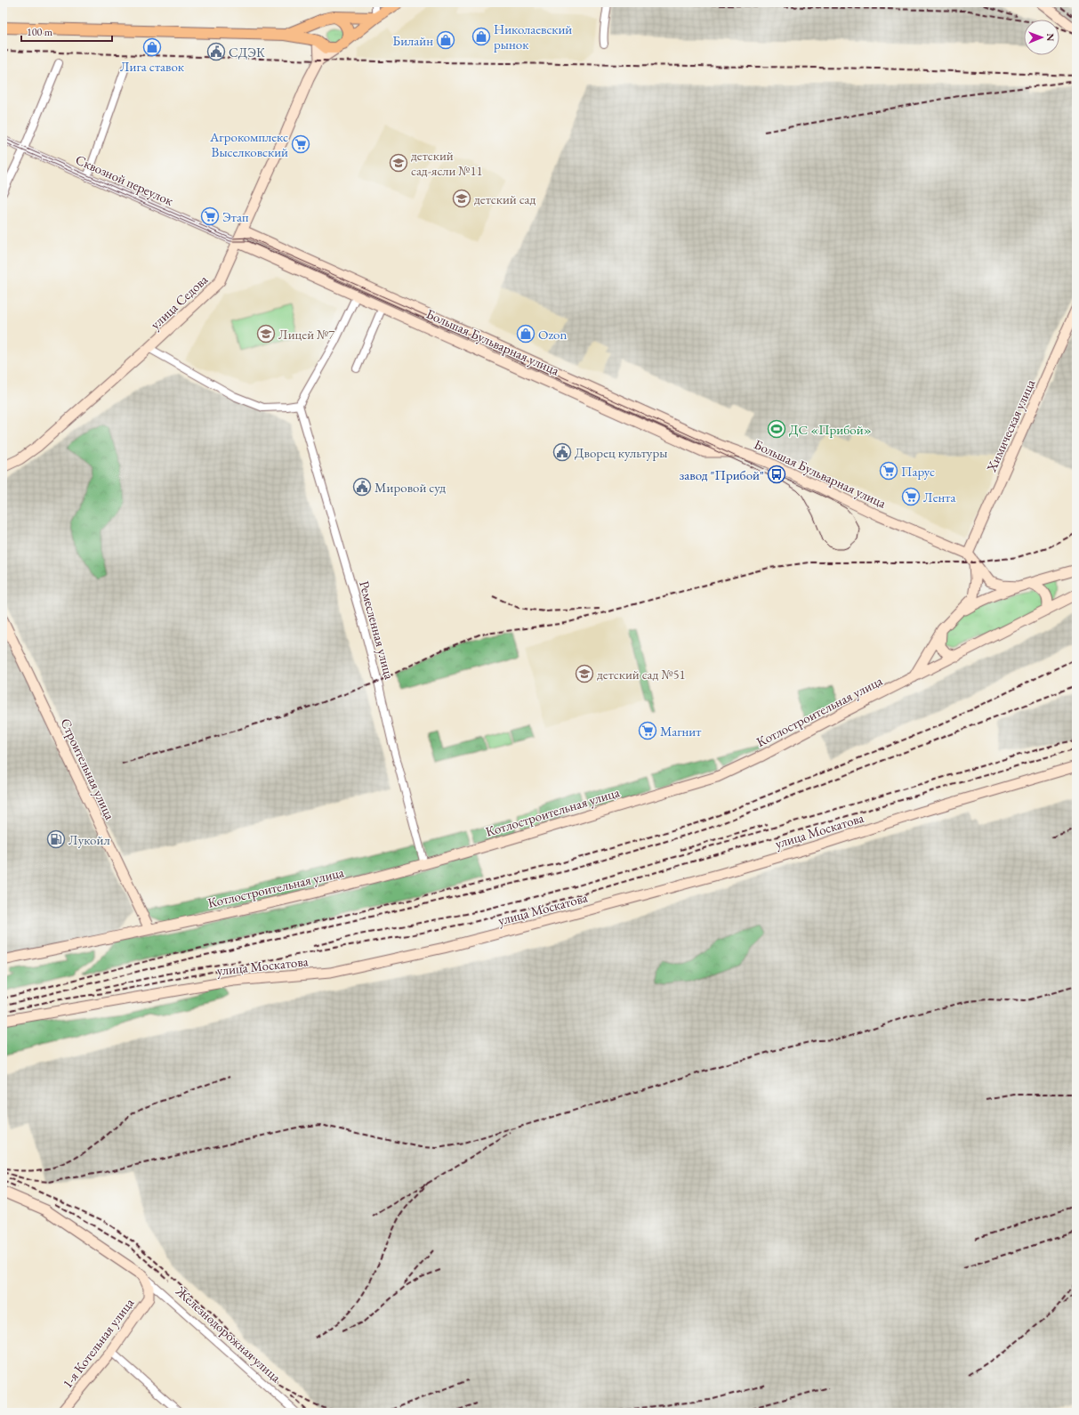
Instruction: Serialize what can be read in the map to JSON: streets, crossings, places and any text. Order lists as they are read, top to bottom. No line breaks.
{"streets":{"main road":["улица Седова","Большая Бульварная улица","Химическая улица","Котлостроительная улица","Строительная улица","улица Москатова","Железнодорожная улица","1-я Котельная улица"],"street":["Сквозной переулок","Ремесленная улица"]},"crossings":[["Сквозной переулок","улица Седова"],["Сквозной переулок","Большая Бульварная улица"],["улица Седова","Большая Бульварная улица"],["Большая Бульварная улица","Химическая улица"],["Ремесленная улица","Котлостроительная улица"],["Котлостроительная улица","Строительная улица"],["Железнодорожная улица","1-я Котельная улица"]],"places":{"shop":["Николаевский рынок","Билайн","Лига ставок","Ozon"],"public building":["СДЭК","Дворец культуры","Мировой суд"],"supermarket":["Агрокомплекс Выселковский","Этап","Парус","Лента","Магнит"],"school or university":["детский сад-ясли №11","детский сад","Лицей №7","детский сад №51"],"sports":["ДC «Прибой»"],"bus stop":["завод \"Прибой\""],"fuel station":["Лукойл"]},"scale_bar":"100 m","north":"right"}
